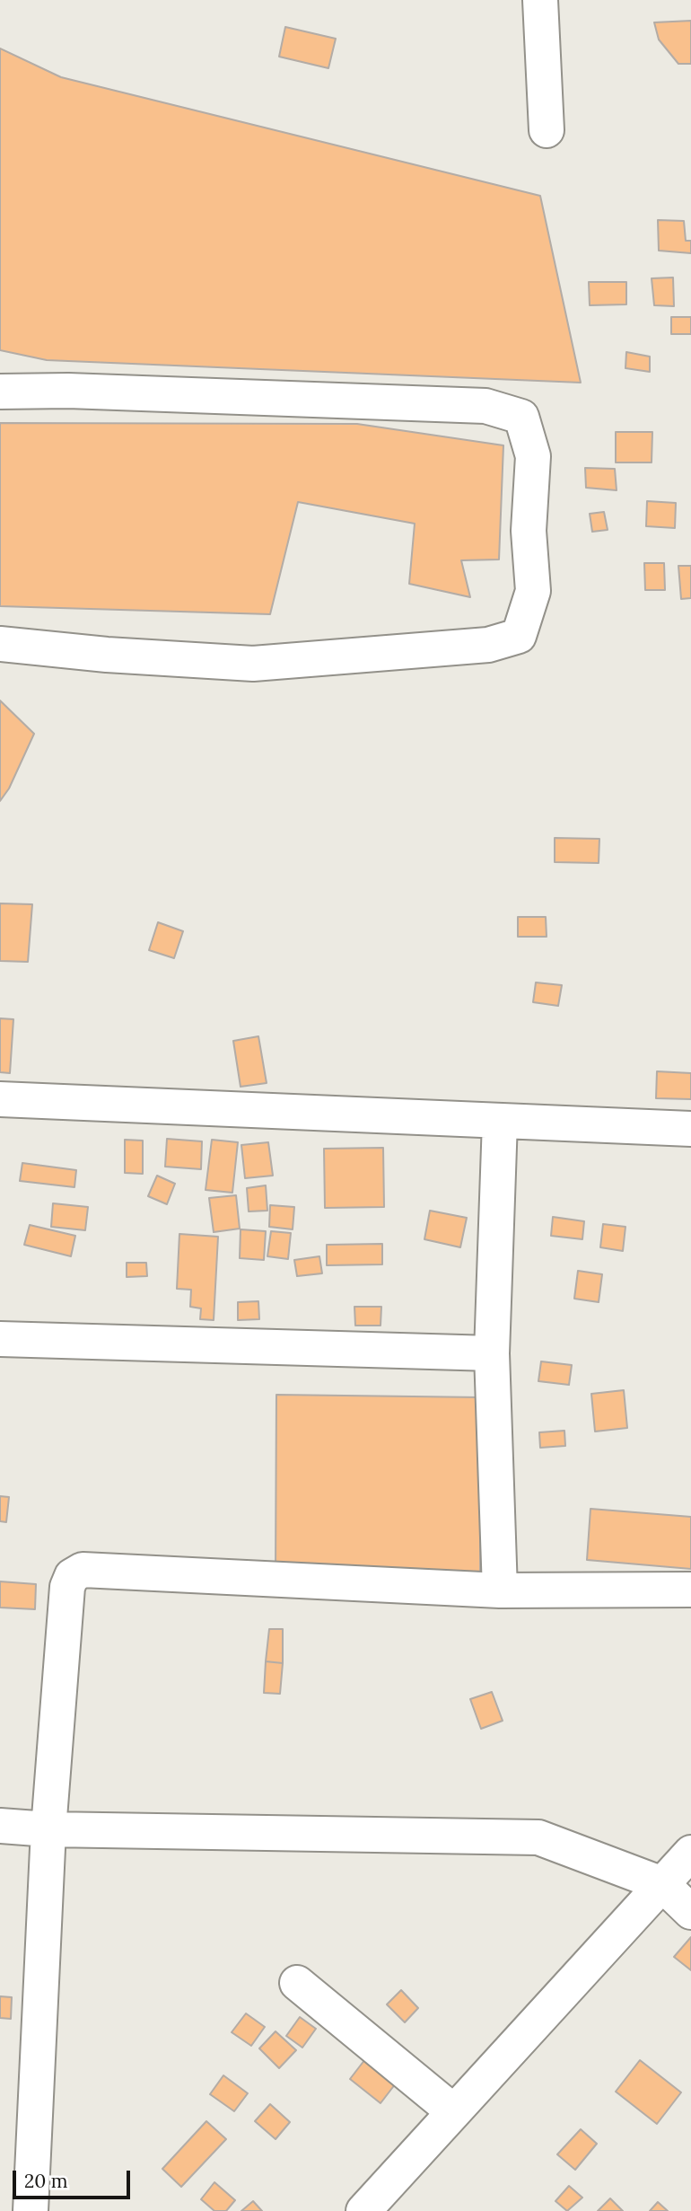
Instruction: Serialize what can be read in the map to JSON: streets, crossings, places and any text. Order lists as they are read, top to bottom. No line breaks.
{"scale_bar":"20 m"}
